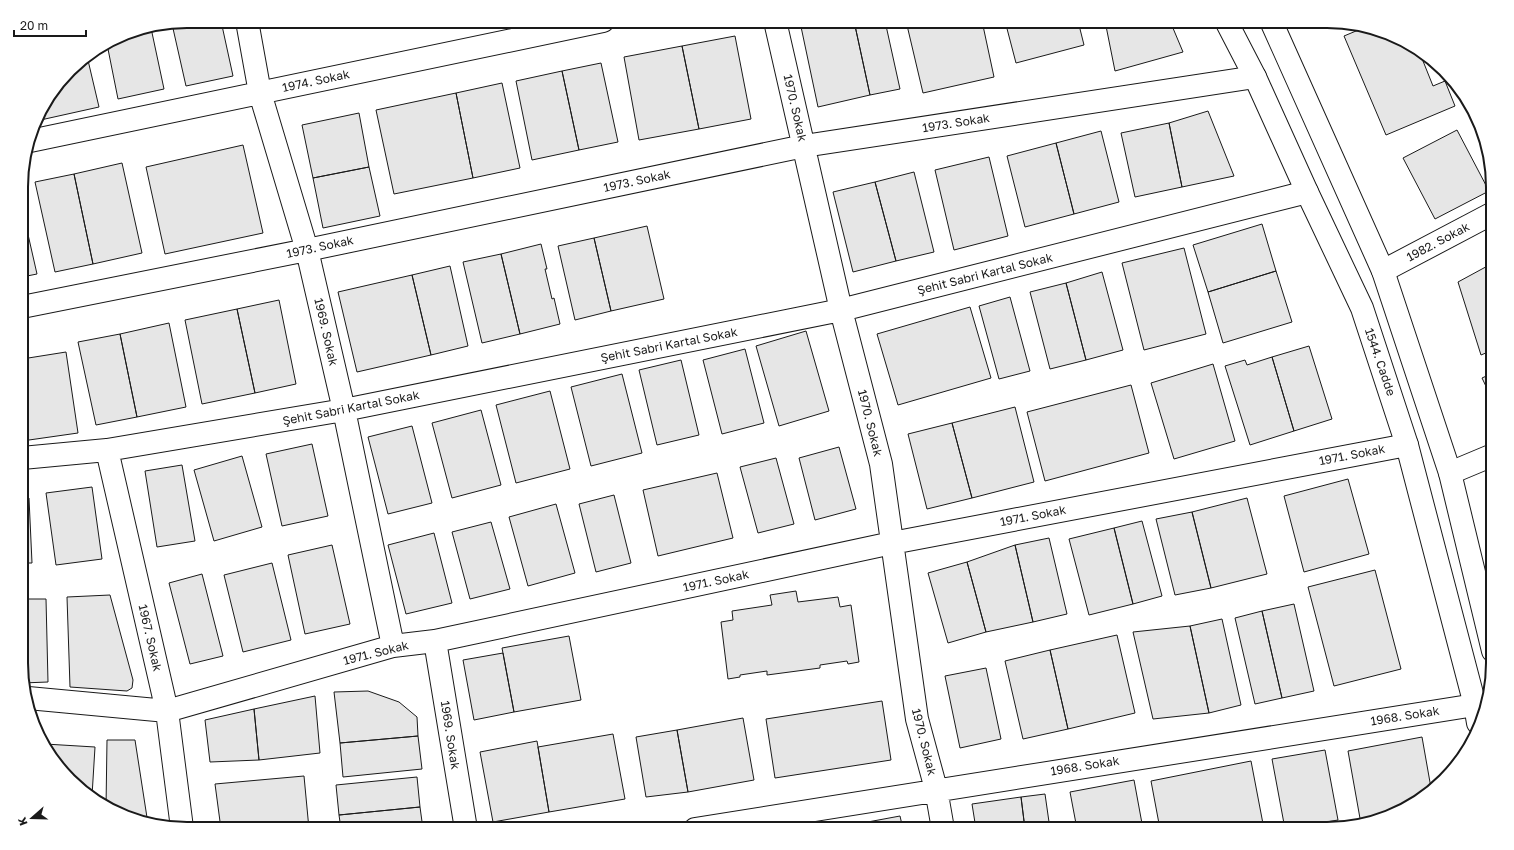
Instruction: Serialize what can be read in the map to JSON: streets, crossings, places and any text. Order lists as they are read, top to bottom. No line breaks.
{"streets":{"street":["1974. Sokak","1970. Sokak","1973. Sokak","1982. Sokak","Şehit Sabri Kartal Sokak","1969. Sokak","1544. Cadde","1971. Sokak","1967. Sokak","1968. Sokak"]},"crossings":[["1974. Sokak","1969. Sokak"],["1970. Sokak","1973. Sokak"],["1970. Sokak","Şehit Sabri Kartal Sokak"],["1970. Sokak","1971. Sokak"],["1970. Sokak","1968. Sokak"],["1973. Sokak","1969. Sokak"],["1973. Sokak","1544. Cadde"],["Şehit Sabri Kartal Sokak","1969. Sokak"],["Şehit Sabri Kartal Sokak","1544. Cadde"],["Şehit Sabri Kartal Sokak","1967. Sokak"],["1969. Sokak","1971. Sokak"],["1544. Cadde","1971. Sokak"],["1544. Cadde","1968. Sokak"],["1971. Sokak","1967. Sokak"]],"scale_bar":"20 m","north":"left"}
